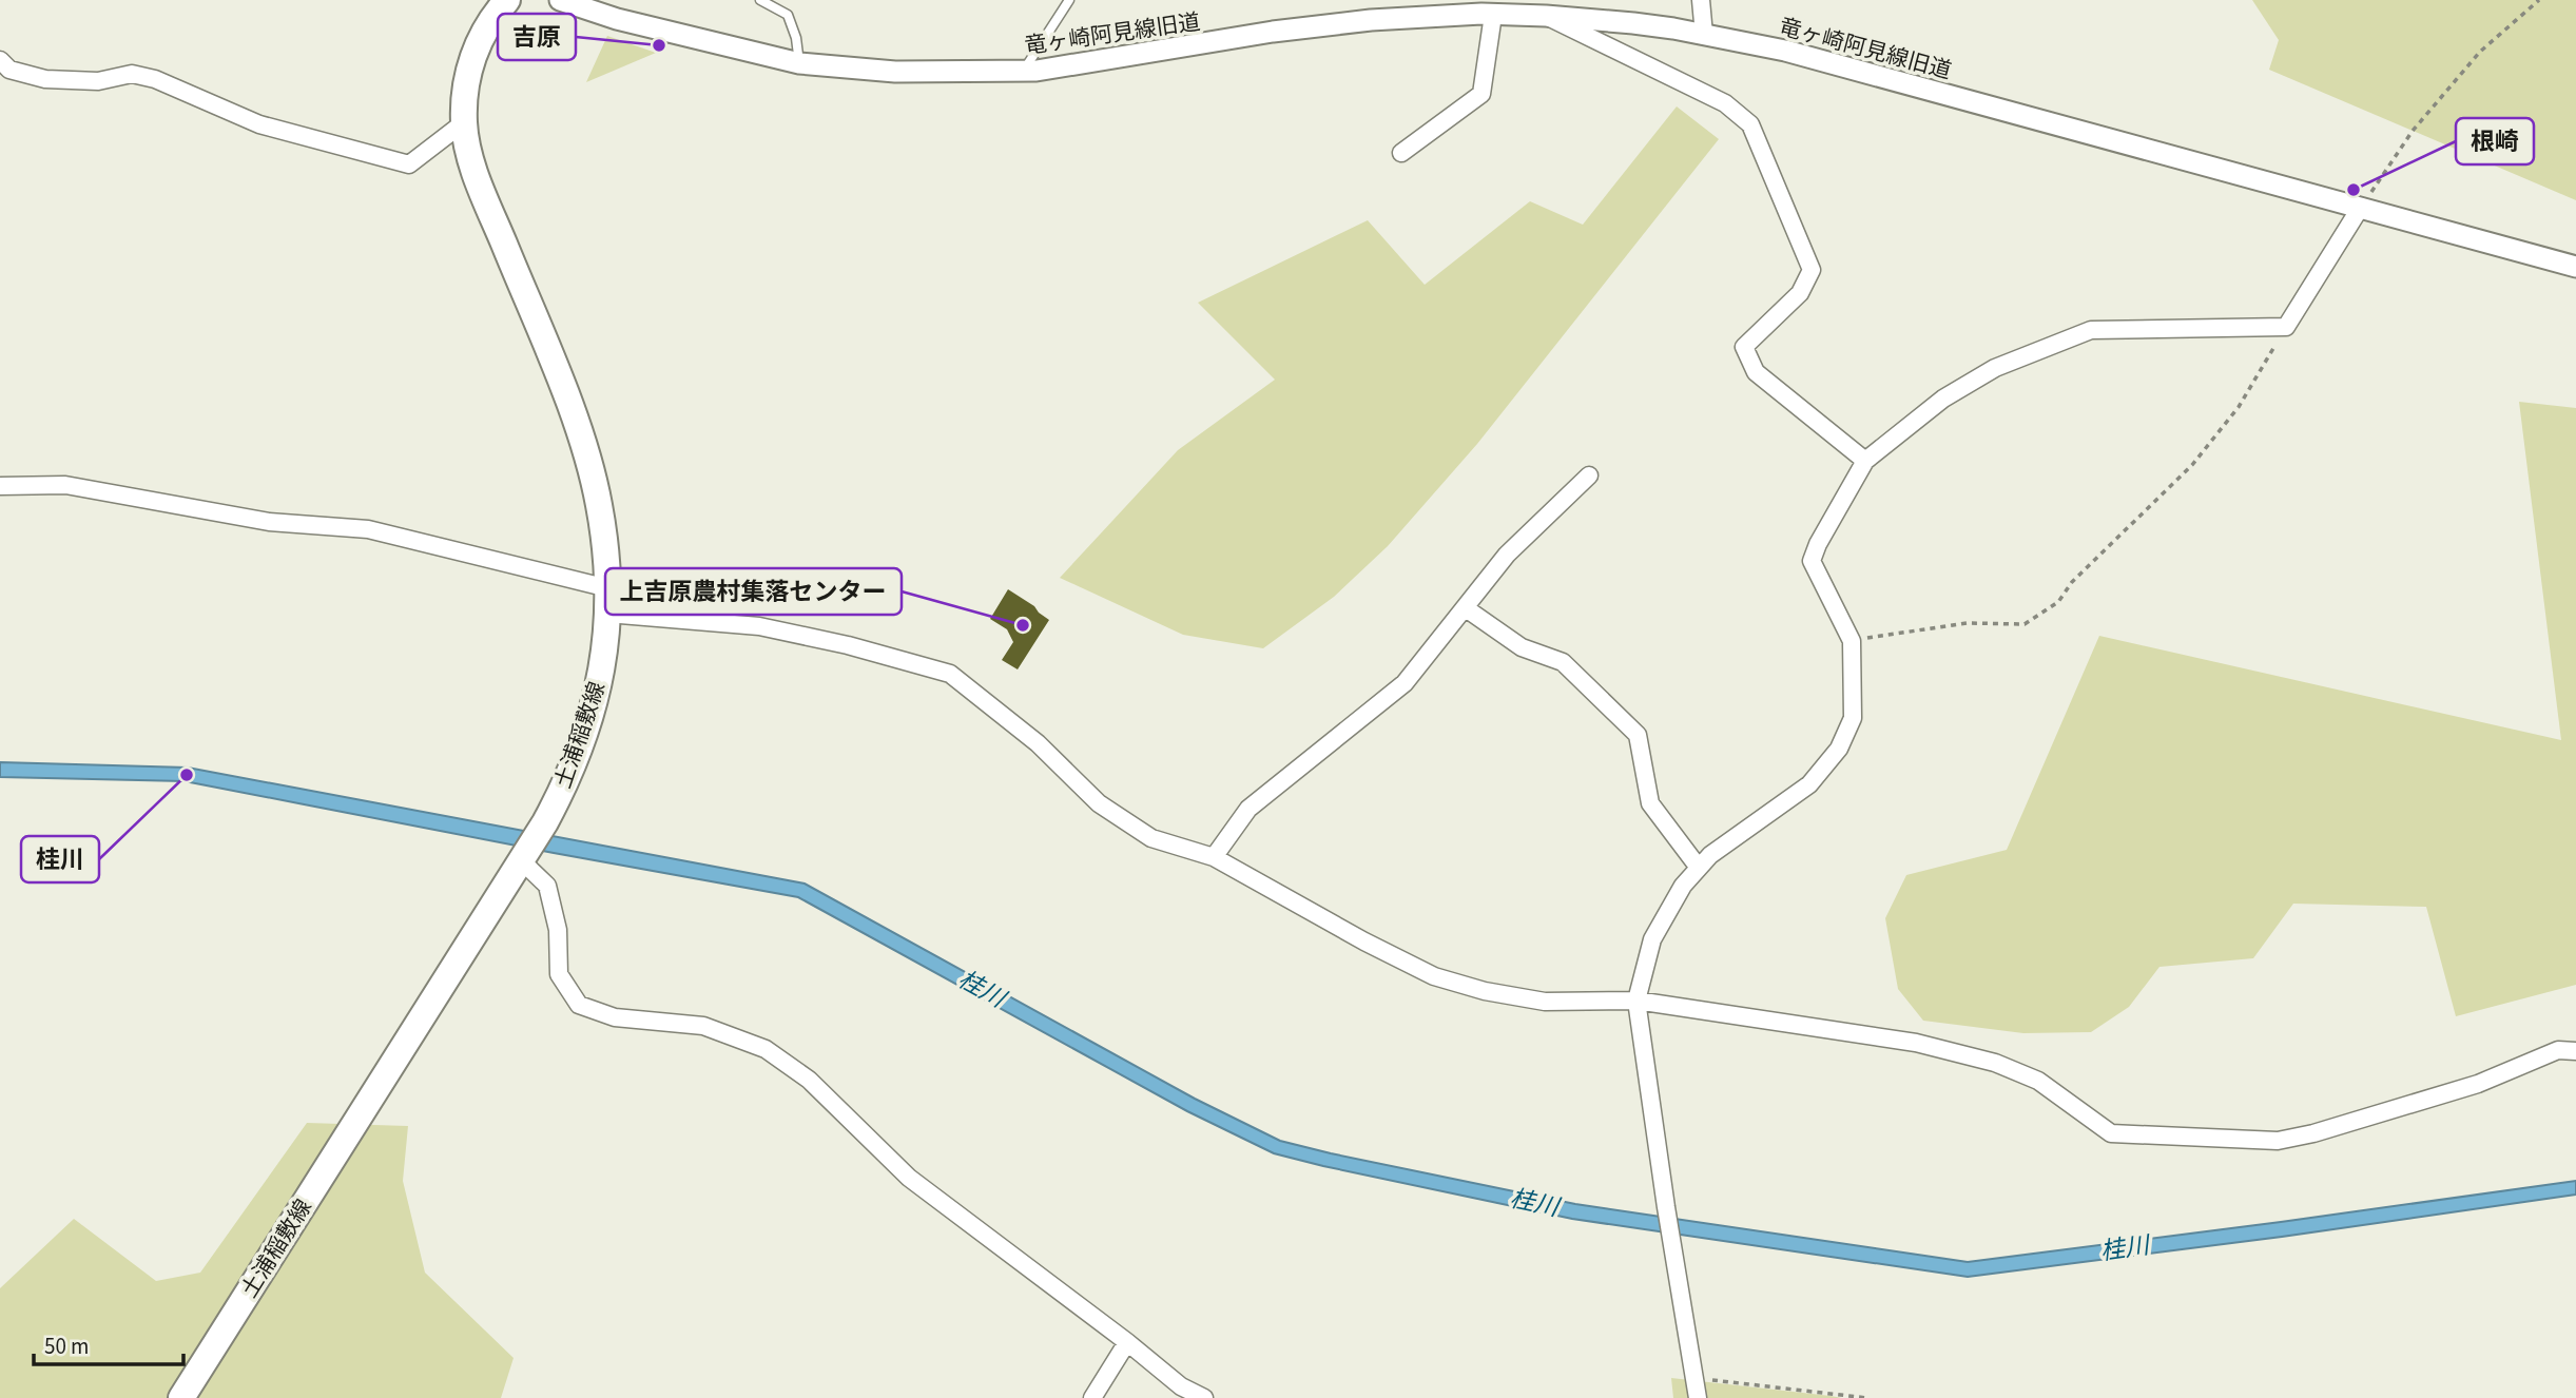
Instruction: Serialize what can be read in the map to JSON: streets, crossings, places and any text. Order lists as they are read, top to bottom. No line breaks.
{"streets":{"main road":["土浦稲敷線"],"street":["竜ヶ崎阿見線旧道"]},"water":["桂川"],"places":["吉原","根崎","上吉原農村集落センター","桂川"],"scale_bar":"50 m"}
